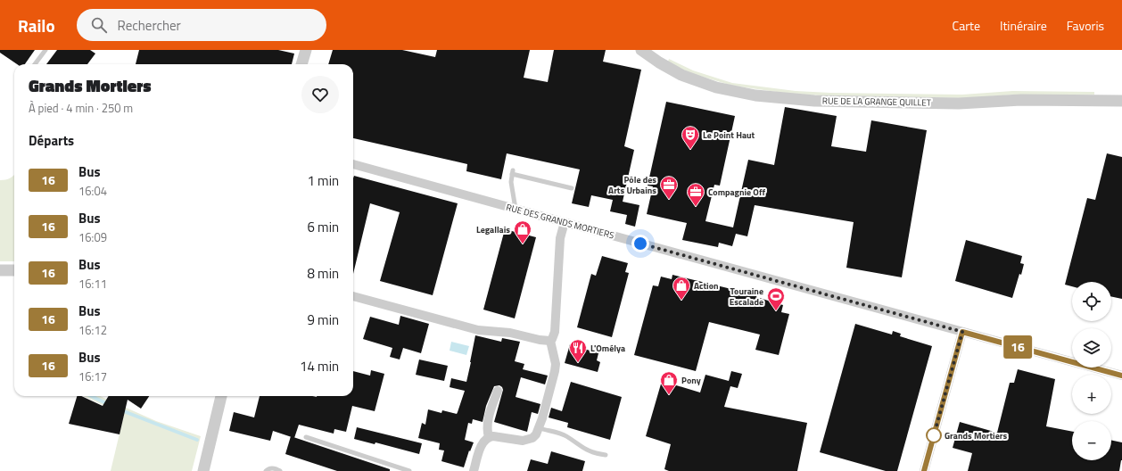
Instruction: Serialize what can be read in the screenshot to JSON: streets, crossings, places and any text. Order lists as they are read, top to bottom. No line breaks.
{"streets":{"street":["RUE DE LA GRANGE QUILLET","RUE DES GRANDS MORTIERS"]},"places":{"theatre":["Le Point Haut"],"office":["Pôle des Arts Urbains","Compagnie Off"],"shop":["Legallais","Action","Pony"],"sports":["Touraine Escalade"],"restaurant":["L'Omélya"],"other":["Grands Mortiers"]},"lines":["bus line 16"],"page":{"header":"Railo","search":"Rechercher","nav":["Carte","Itinéraire","Favoris"],"on_map":"16","heading":[["Grands Mortiers","À pied · 4 min · 250 m"],"Départs"],"list":[{"mark":"16","name":"Bus","note":"16:04","value":"1 min"},{"mark":"16","name":"Bus","note":"16:09","value":"6 min"},{"mark":"16","name":"Bus","note":"16:11","value":"8 min"},{"mark":"16","name":"Bus","note":"16:12","value":"9 min"},{"mark":"16","name":"Bus","note":"16:17","value":"14 min"}],"map_buttons":["+","−"]}}
